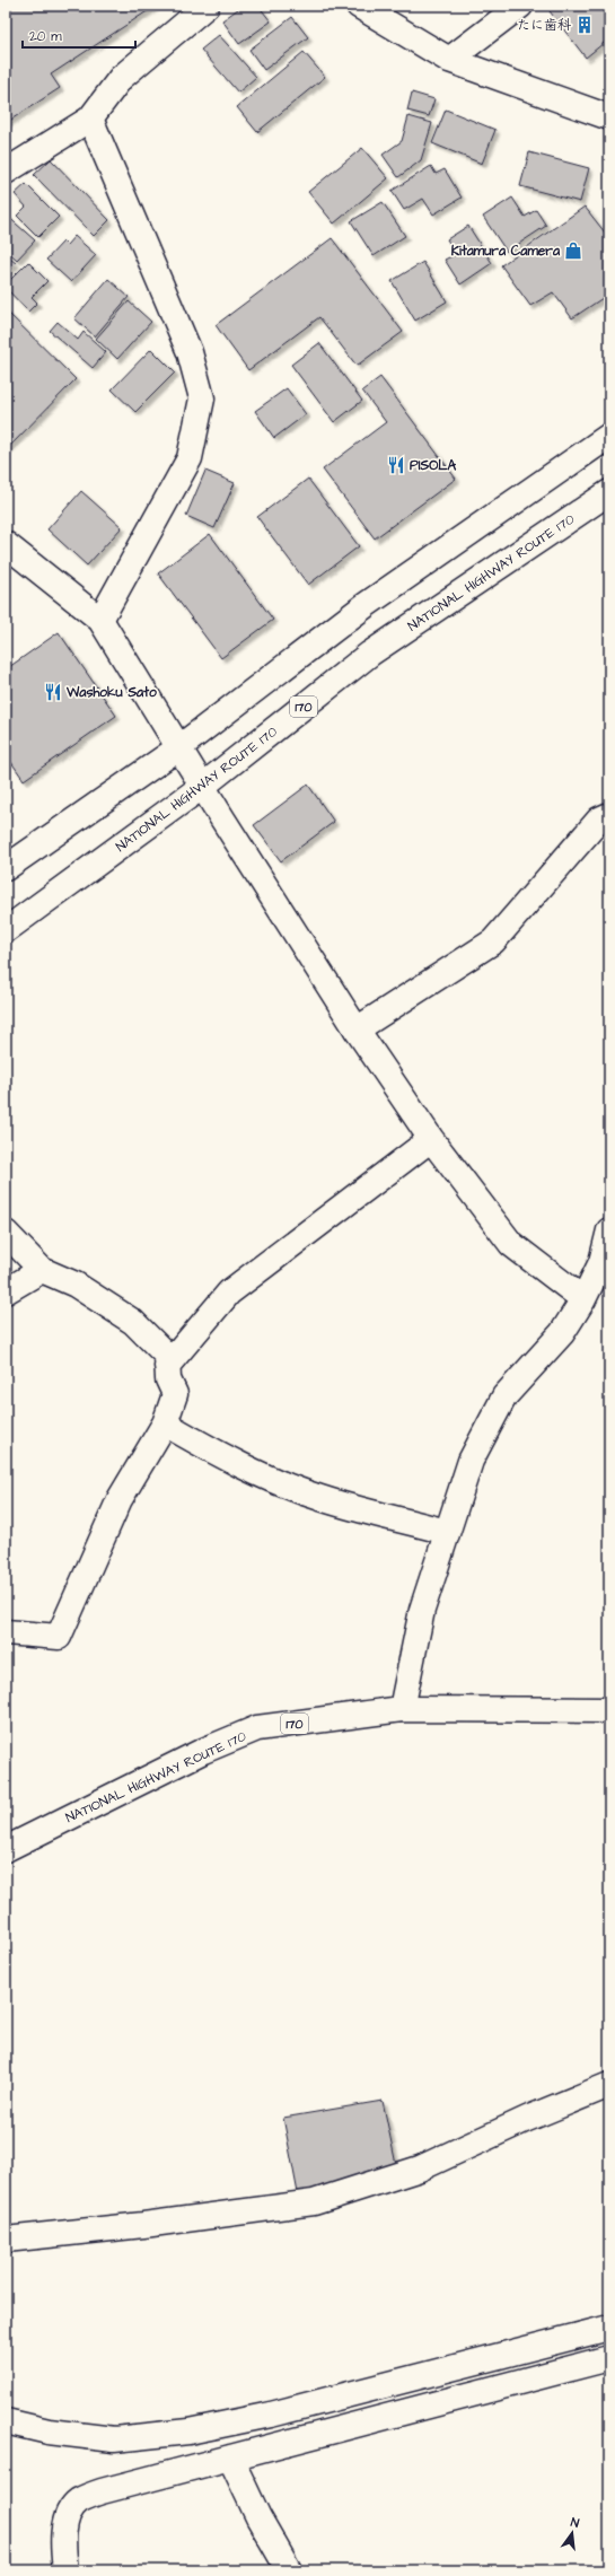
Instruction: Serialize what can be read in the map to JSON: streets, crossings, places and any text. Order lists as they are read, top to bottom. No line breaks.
{"streets":{"main road":["NATIONAL HIGHWAY ROUTE 170","170"]},"places":{"building":["たに歯科"],"shop":["Kitamura Camera"],"restaurant":["PISOLA","Washoku Sato"]},"scale_bar":"20 m","north":"top"}
